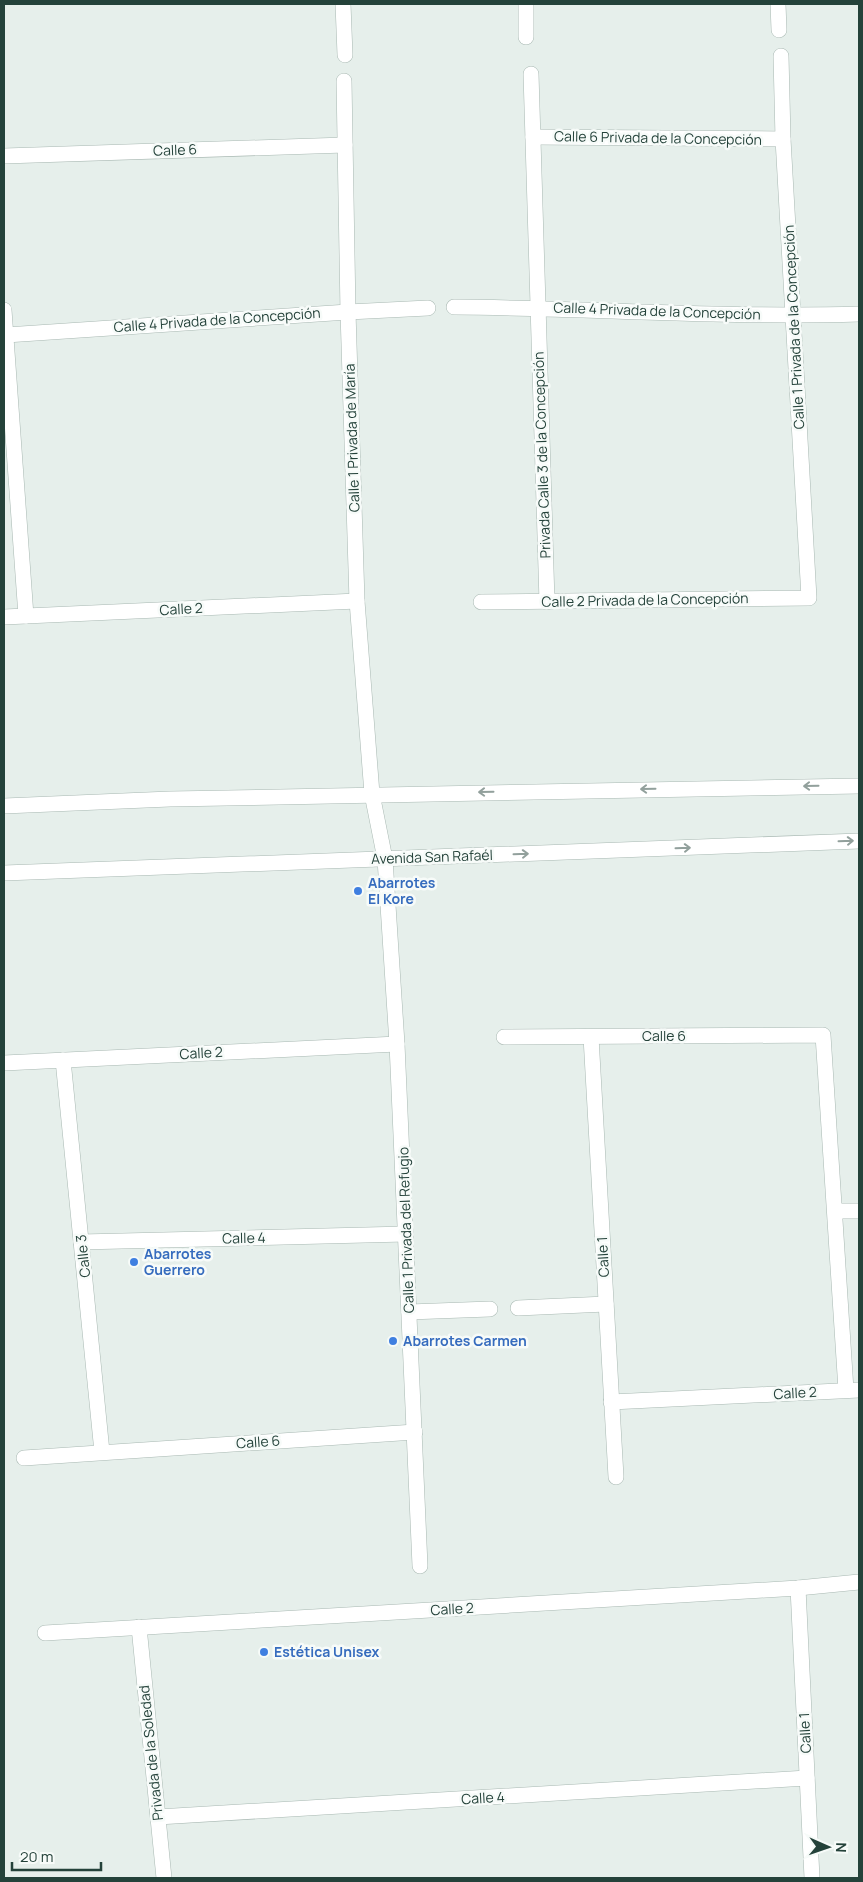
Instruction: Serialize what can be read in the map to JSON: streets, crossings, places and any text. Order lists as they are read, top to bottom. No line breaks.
{"streets":{"street":["Calle 6 Privada de la Concepción","Calle 6","Calle 4 Privada de la Concepción","Calle 1 Privada de la Concepción","Calle 1 Privada de María","Privada Calle 3 de la Concepción","Calle 2 Privada de la Concepción","Calle 2","Avenida San Rafaél","Calle 1 Privada del Refugio","Calle 4","Calle 3","Calle 1","Privada de la Soledad"]},"crossings":[["Calle 6 Privada de la Concepción","Calle 1 Privada de la Concepción"],["Calle 6 Privada de la Concepción","Privada Calle 3 de la Concepción"],["Calle 6","Calle 1 Privada de María"],["Calle 6","Calle 1 Privada del Refugio"],["Calle 6","Calle 3"],["Calle 6","Calle 1"],["Calle 4 Privada de la Concepción","Calle 1 Privada de la Concepción"],["Calle 4 Privada de la Concepción","Calle 1 Privada de María"],["Calle 4 Privada de la Concepción","Privada Calle 3 de la Concepción"],["Calle 1 Privada de la Concepción","Calle 2 Privada de la Concepción"],["Calle 1 Privada de María","Calle 2"],["Calle 1 Privada de María","Avenida San Rafaél"],["Calle 1 Privada de María","Calle 1 Privada del Refugio"],["Privada Calle 3 de la Concepción","Calle 2 Privada de la Concepción"],["Calle 2","Calle 1 Privada del Refugio"],["Calle 2","Calle 3"],["Calle 2","Calle 1"],["Calle 2","Privada de la Soledad"],["Avenida San Rafaél","Calle 1 Privada del Refugio"],["Calle 1 Privada del Refugio","Calle 4"],["Calle 4","Calle 3"],["Calle 4","Calle 1"],["Calle 4","Privada de la Soledad"]],"places":["Abarrotes El Kore","Abarrotes Guerrero","Abarrotes Carmen","Estética Unisex"],"scale_bar":"20 m","north":"right"}
